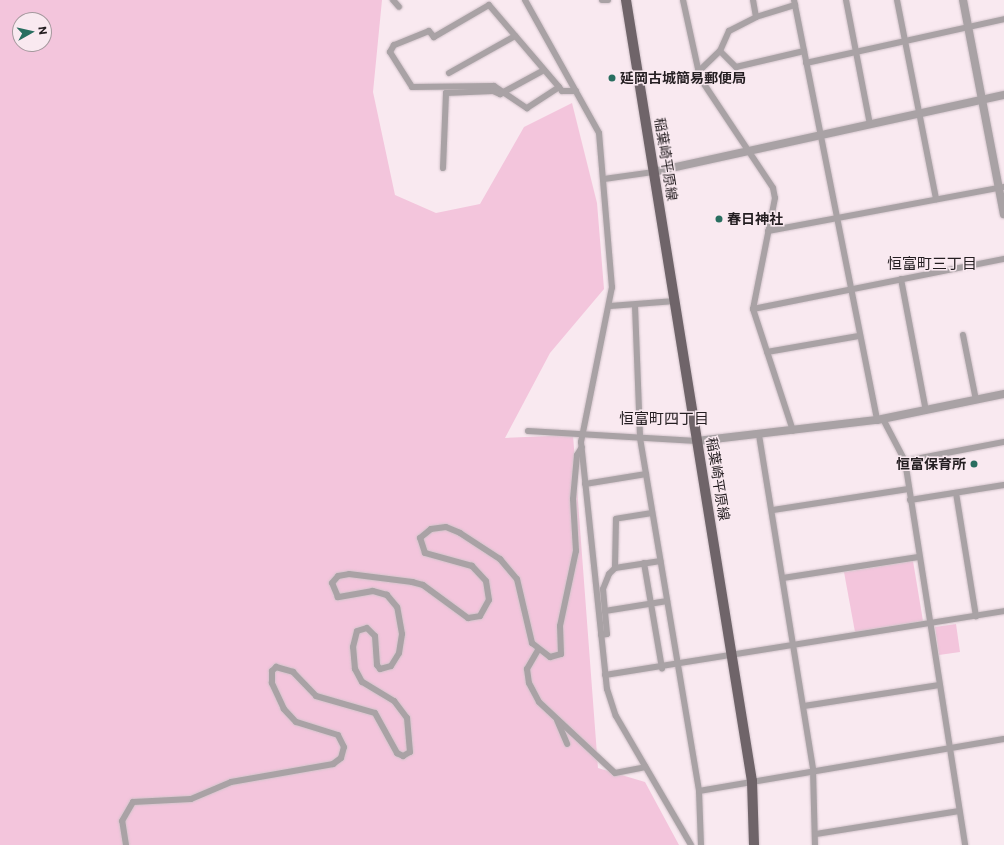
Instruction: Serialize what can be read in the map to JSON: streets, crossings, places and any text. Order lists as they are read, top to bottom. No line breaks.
{"streets":{"main road":["稲葉崎平原線"]},"districts":["恒富町三丁目","恒富町四丁目"],"places":["延岡古城簡易郵便局","春日神社","恒富保育所"],"north":"right"}
